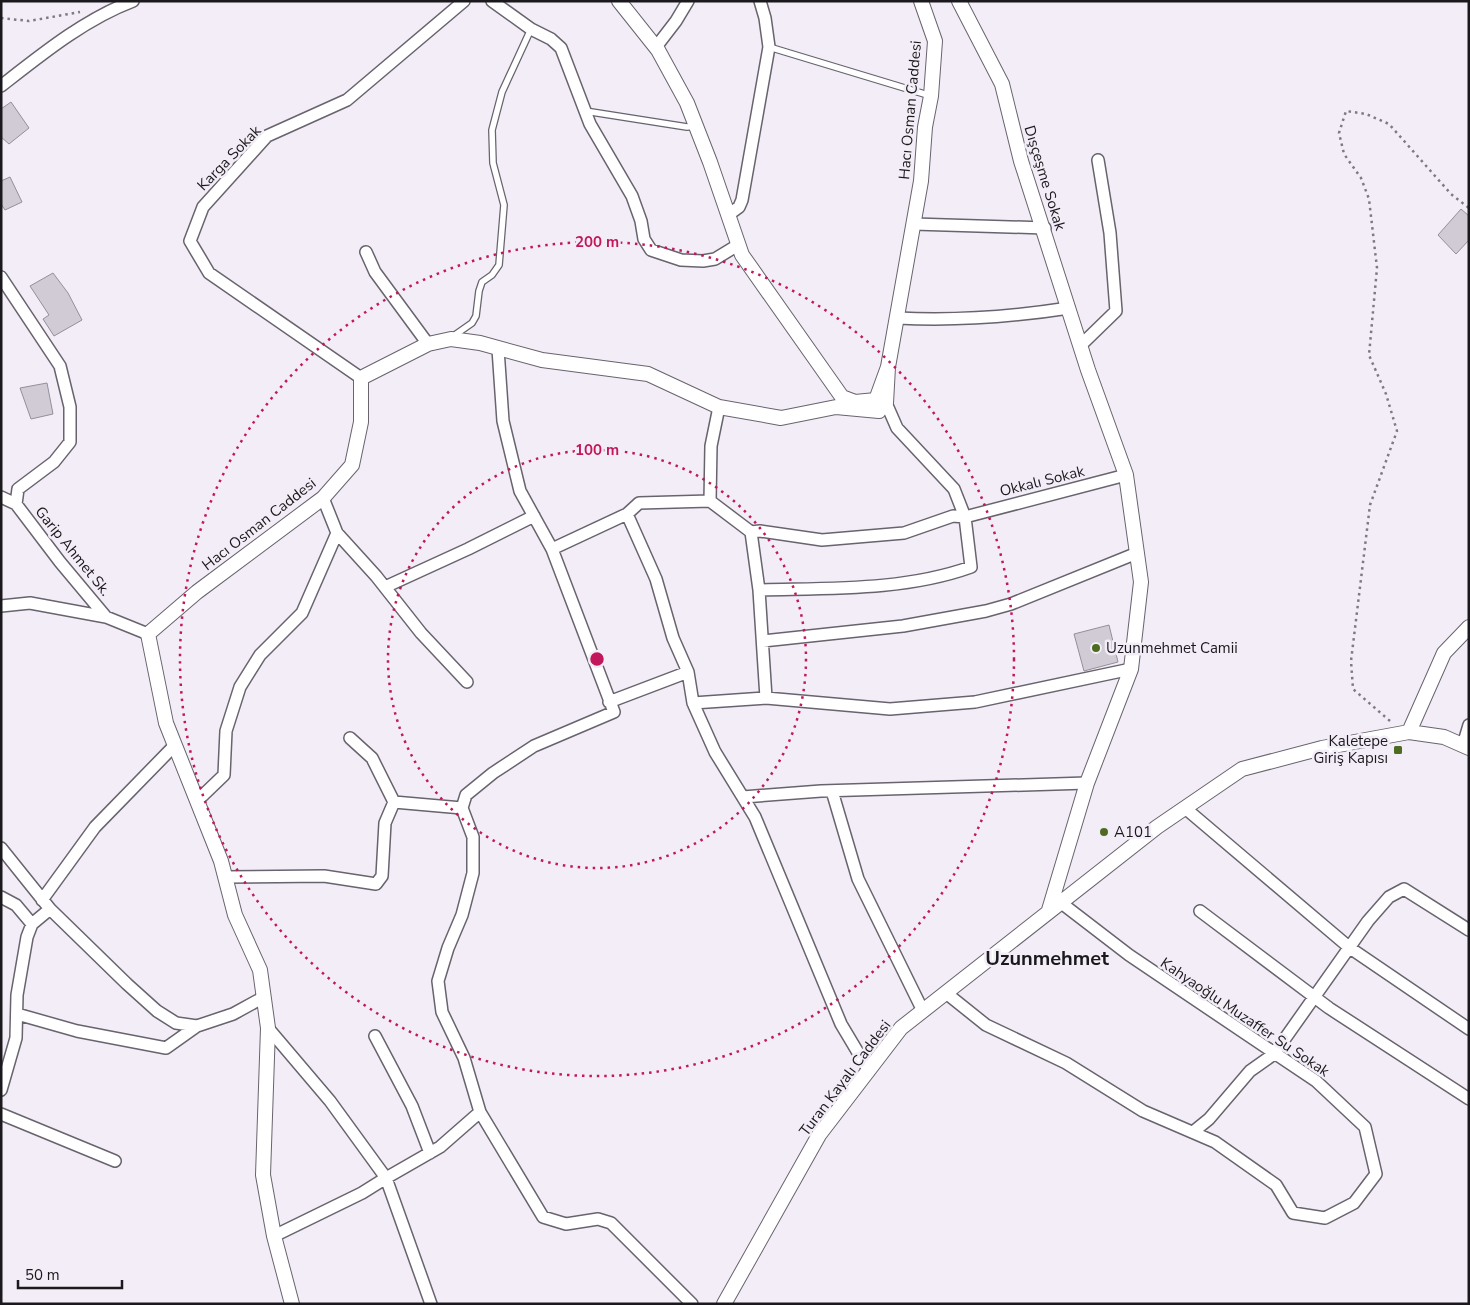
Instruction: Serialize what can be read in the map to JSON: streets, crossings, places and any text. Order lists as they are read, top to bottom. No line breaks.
{"streets":{"street":["Hacı Osman Caddesi","Karga Sokak","Dışçeşme Sokak","Okkalı Sokak","Garip Ahmet Sk.","Kahyaoğlu Muzaffer Su Sokak","Turan Kayalı Caddesi"]},"crossings":[["Hacı Osman Caddesi","Karga Sokak"],["Hacı Osman Caddesi","Okkalı Sokak"],["Dışçeşme Sokak","Okkalı Sokak"],["Dışçeşme Sokak","Kahyaoğlu Muzaffer Su Sokak"],["Dışçeşme Sokak","Turan Kayalı Caddesi"],["Kahyaoğlu Muzaffer Su Sokak","Turan Kayalı Caddesi"]],"districts":["Uzunmehmet"],"places":{"other":["Uzunmehmet Camii","A101"],"transit":["Kaletepe Giriş Kapısı"]},"scale_bar":"50 m","rings":["200 m","100 m"]}
